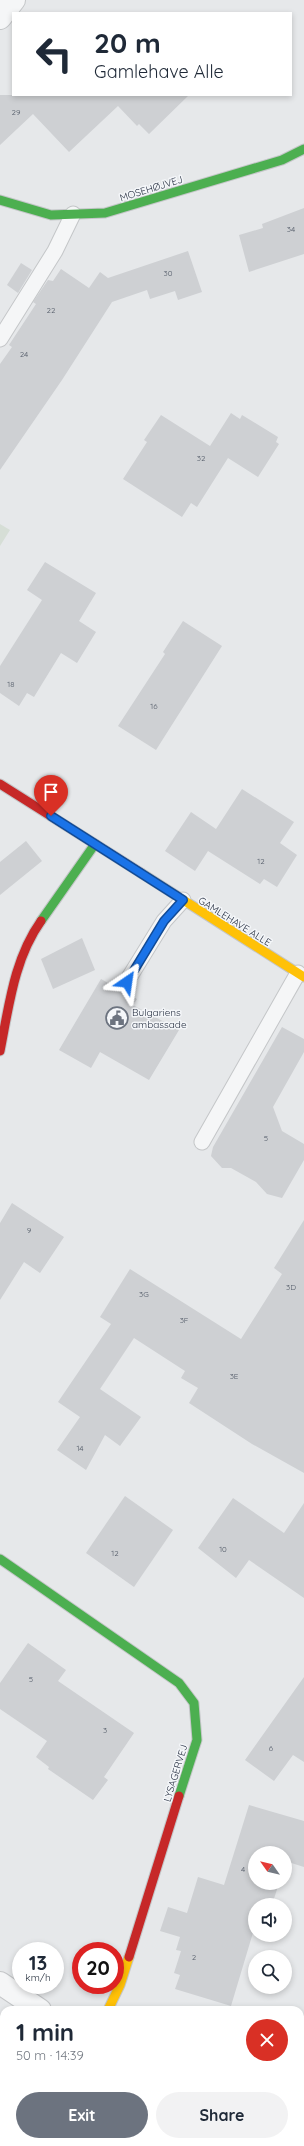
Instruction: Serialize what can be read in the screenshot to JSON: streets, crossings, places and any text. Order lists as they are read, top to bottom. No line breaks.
{"streets":{"street":["MOSEHØJVEJ","GAMLEHAVE ALLE","LYSAGERVEJ"]},"places":{"public building":["Bulgariens ambassade"]},"house_numbers":["29","34","30","22","24","32","18","16","12","5","9","3D","3G","3F","3E","14","10","12","5","3","6","4","2"],"north":"top left","page":{"turn":["20 m","Gamlehave Alle"],"speed":"13 km/h","limit":"20","heading":["1 min","50 m · 14:39"],"buttons":["Exit","Share"]}}
